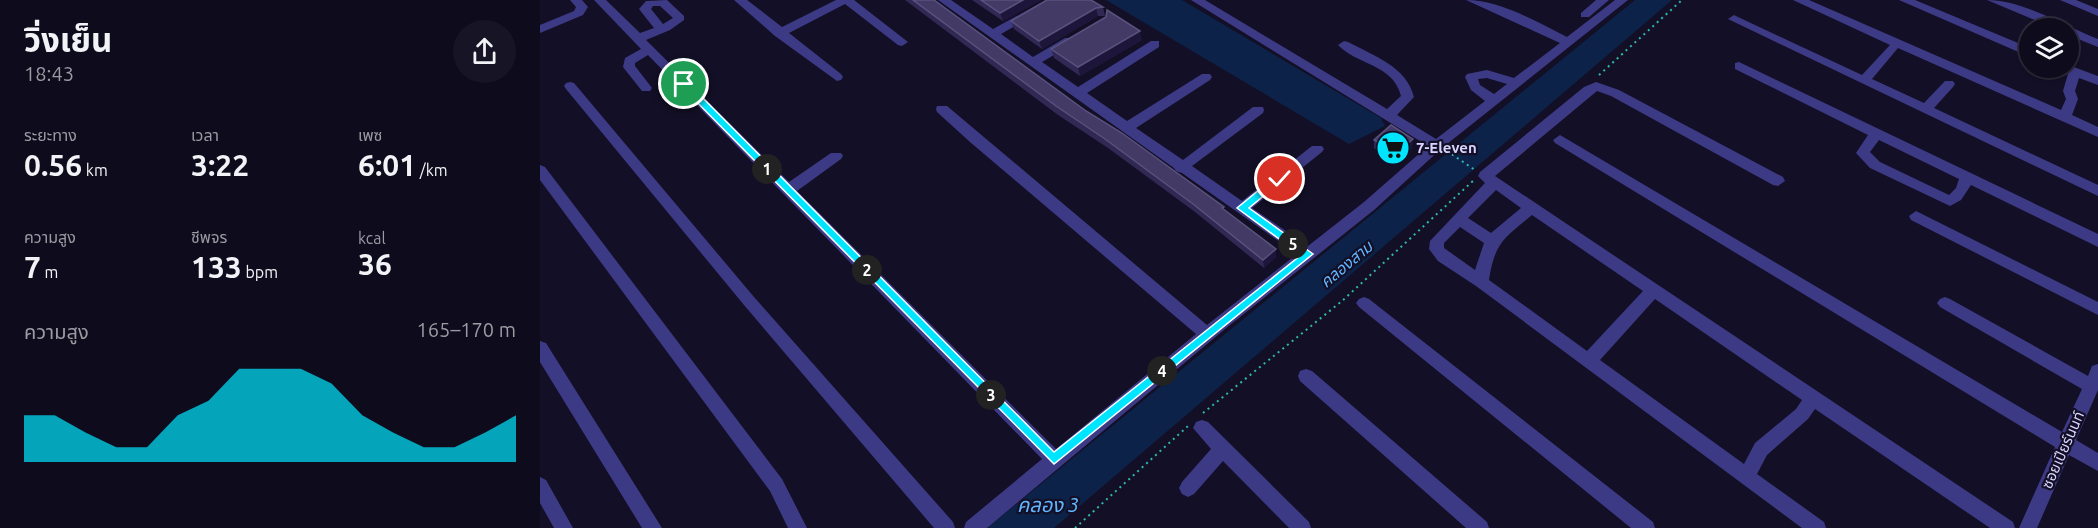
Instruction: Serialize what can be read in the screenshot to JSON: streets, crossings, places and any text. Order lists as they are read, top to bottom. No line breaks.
{"streets":{"street":["ซอยเปียร์นนท์"]},"water":["คลองสาม","คลอง 3"],"places":{"supermarket":["7-Eleven"]},"page":{"heading":["วิ่งเย็น","18:43"],"stats":[["ระยะทาง","0.56 km"],["เวลา","3:22"],["เพซ","6:01 /km"],["ความสูง","7 m"],["ชีพจร","133 bpm"],["kcal","36"]],"pins":["1","5","2","4","3"],"chart":["ความสูง","165–170 m"]}}
